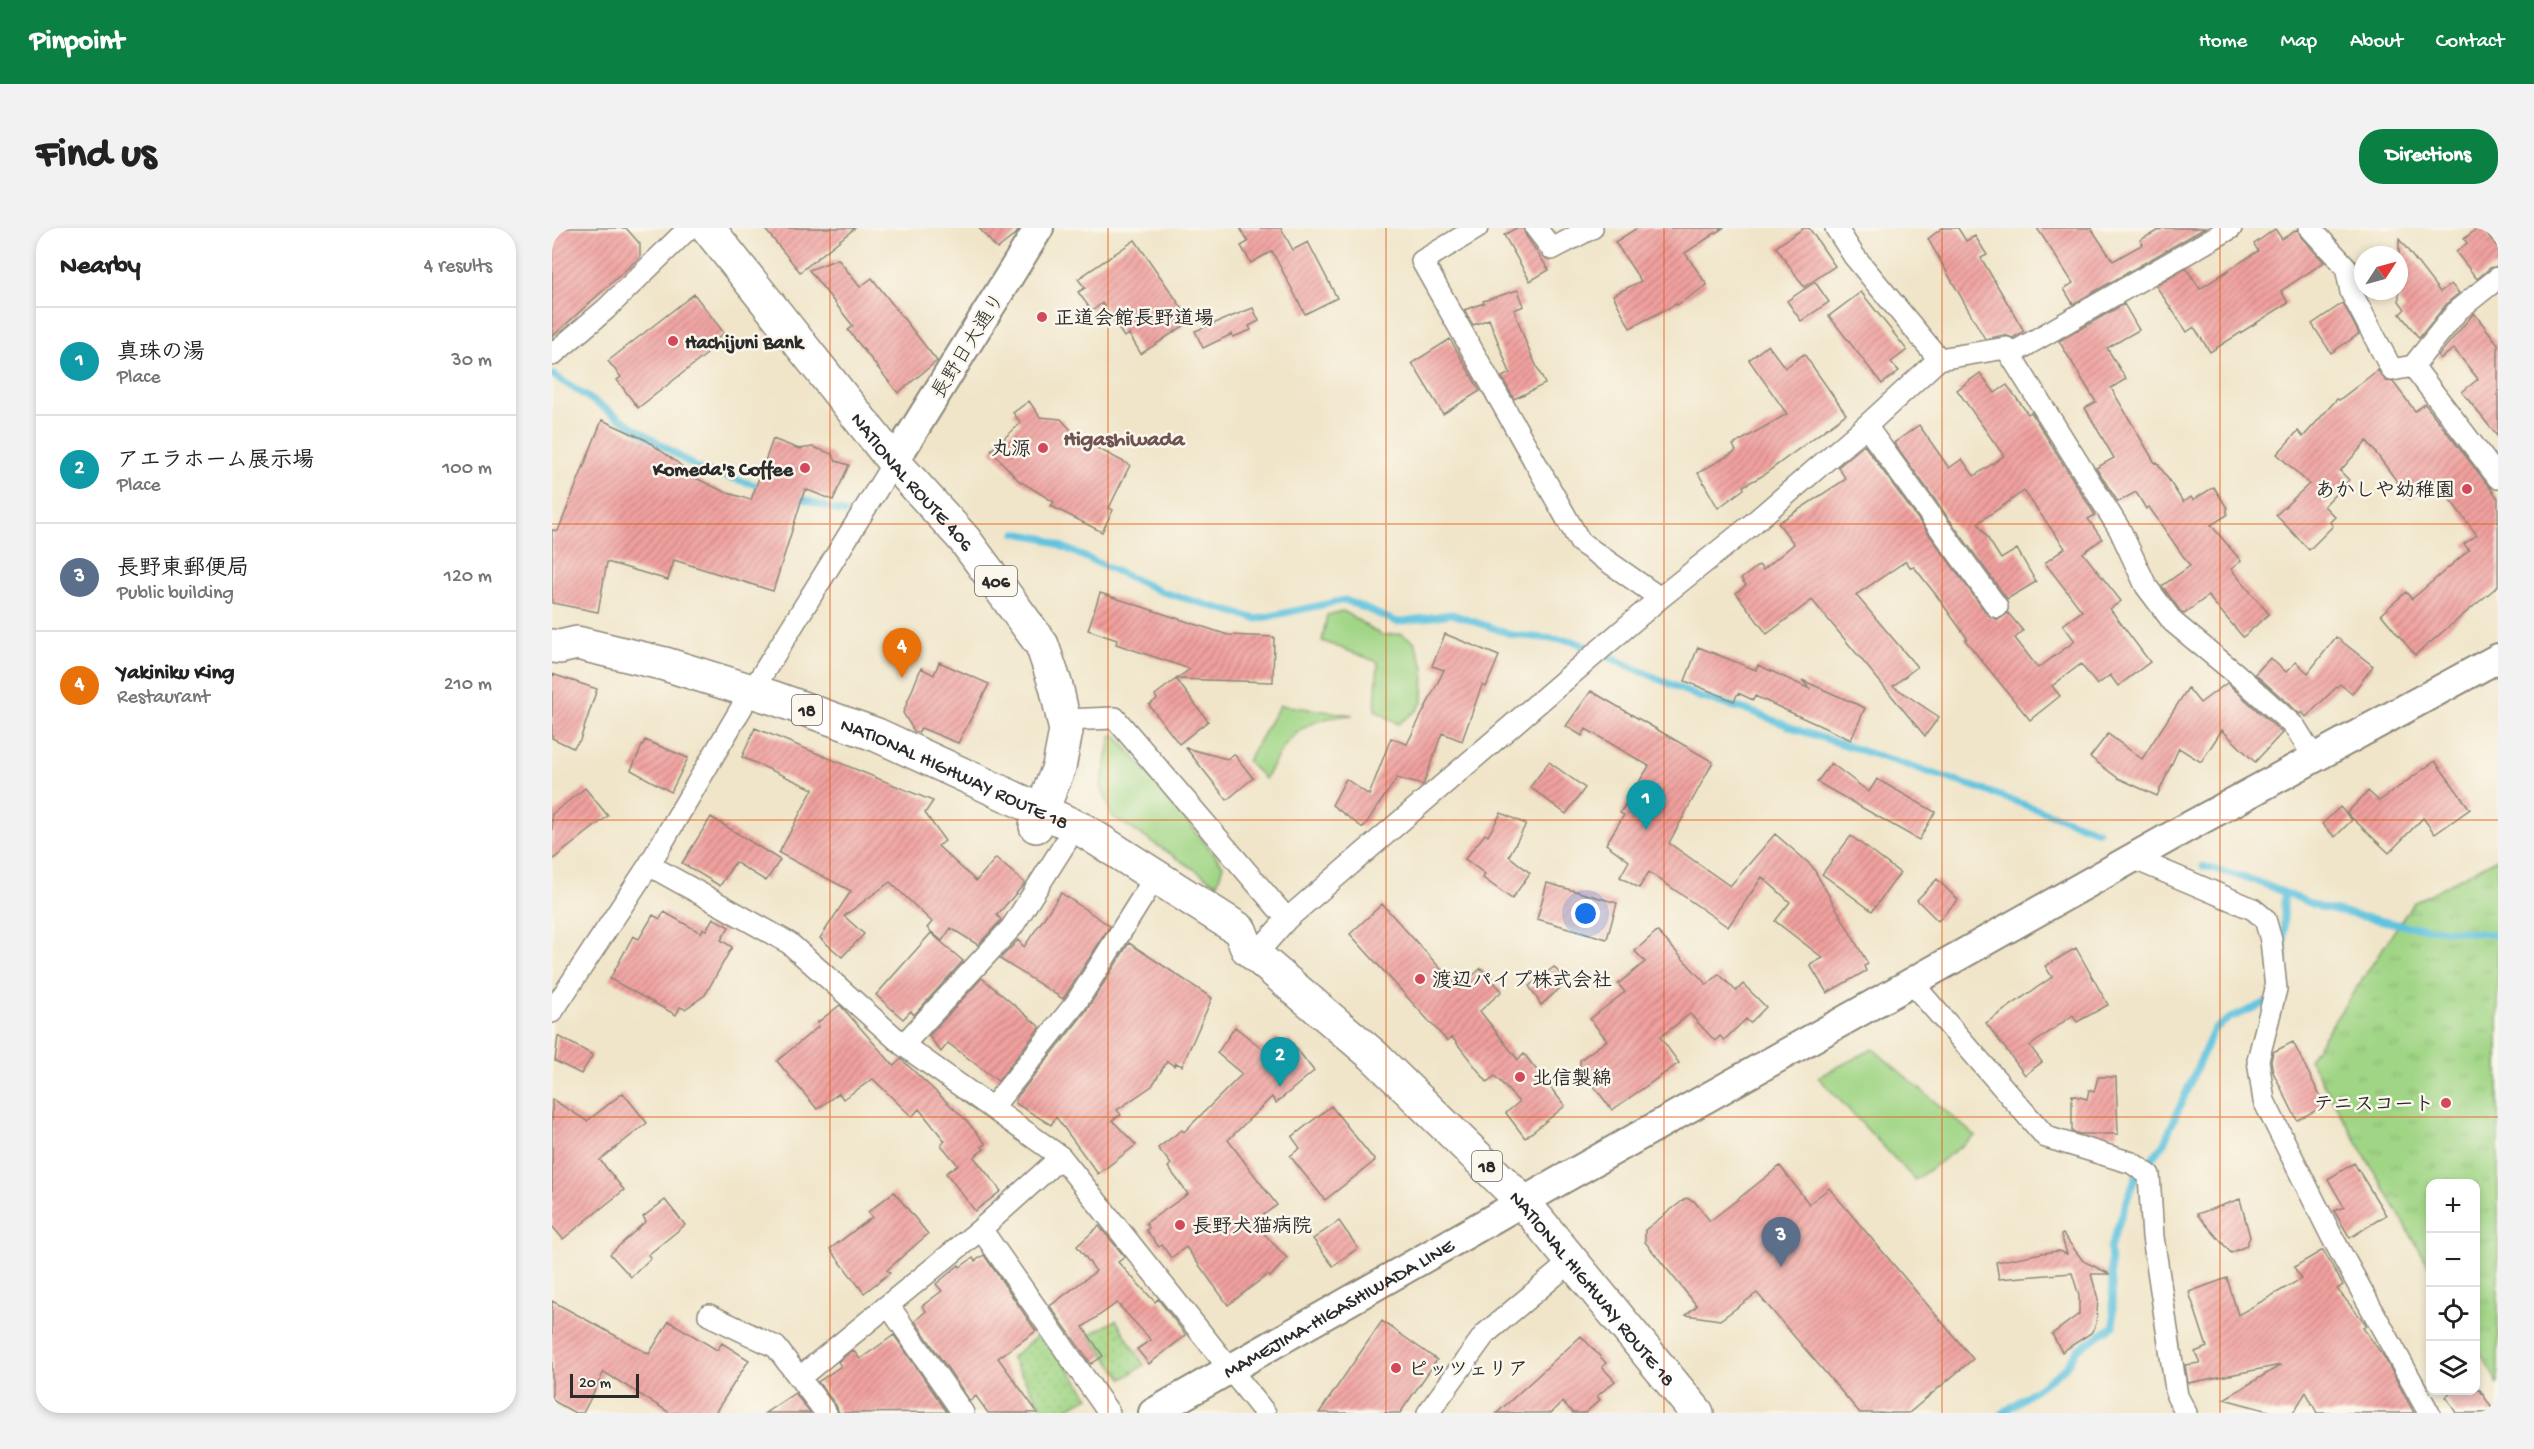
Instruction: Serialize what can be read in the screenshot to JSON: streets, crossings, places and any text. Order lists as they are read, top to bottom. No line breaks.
{"streets":{"highway":["NATIONAL ROUTE 406","406","18","NATIONAL HIGHWAY ROUTE 18"],"street":["長野日大通り","MAMEJIMA-HIGASHIWADA LINE"]},"crossings":[["長野日大通り","NATIONAL ROUTE 406"],["NATIONAL ROUTE 406","NATIONAL HIGHWAY ROUTE 18"],["NATIONAL HIGHWAY ROUTE 18","MAMEJIMA-HIGASHIWADA LINE"]],"districts":["Higashiwada"],"places":["正道会館長野道場","Hachijuni Bank","丸源","Komeda's Coffee","あかしや幼稚園","渡辺パイプ株式会社","北信製綿","テニスコート","長野犬猫病院","ピッツェリア"],"scale_bar":"20 m","north":"top right","page":{"header":"Pinpoint","nav":["Home","Map","About","Contact"],"buttons":"Directions","title":"Find us","heading":["Nearby","4 results"],"list":[{"mark":"1","name":"真珠の湯","note":"Place","value":"30 m"},{"mark":"2","name":"アエラホーム展示場","note":"Place","value":"100 m"},{"mark":"3","name":"長野東郵便局","note":"Public building","value":"120 m"},{"mark":"4","name":"Yakiniku King","note":"Restaurant","value":"210 m"}],"pins":["4","1","2","3"],"map_buttons":["+","−"],"scale":"20 m"}}
